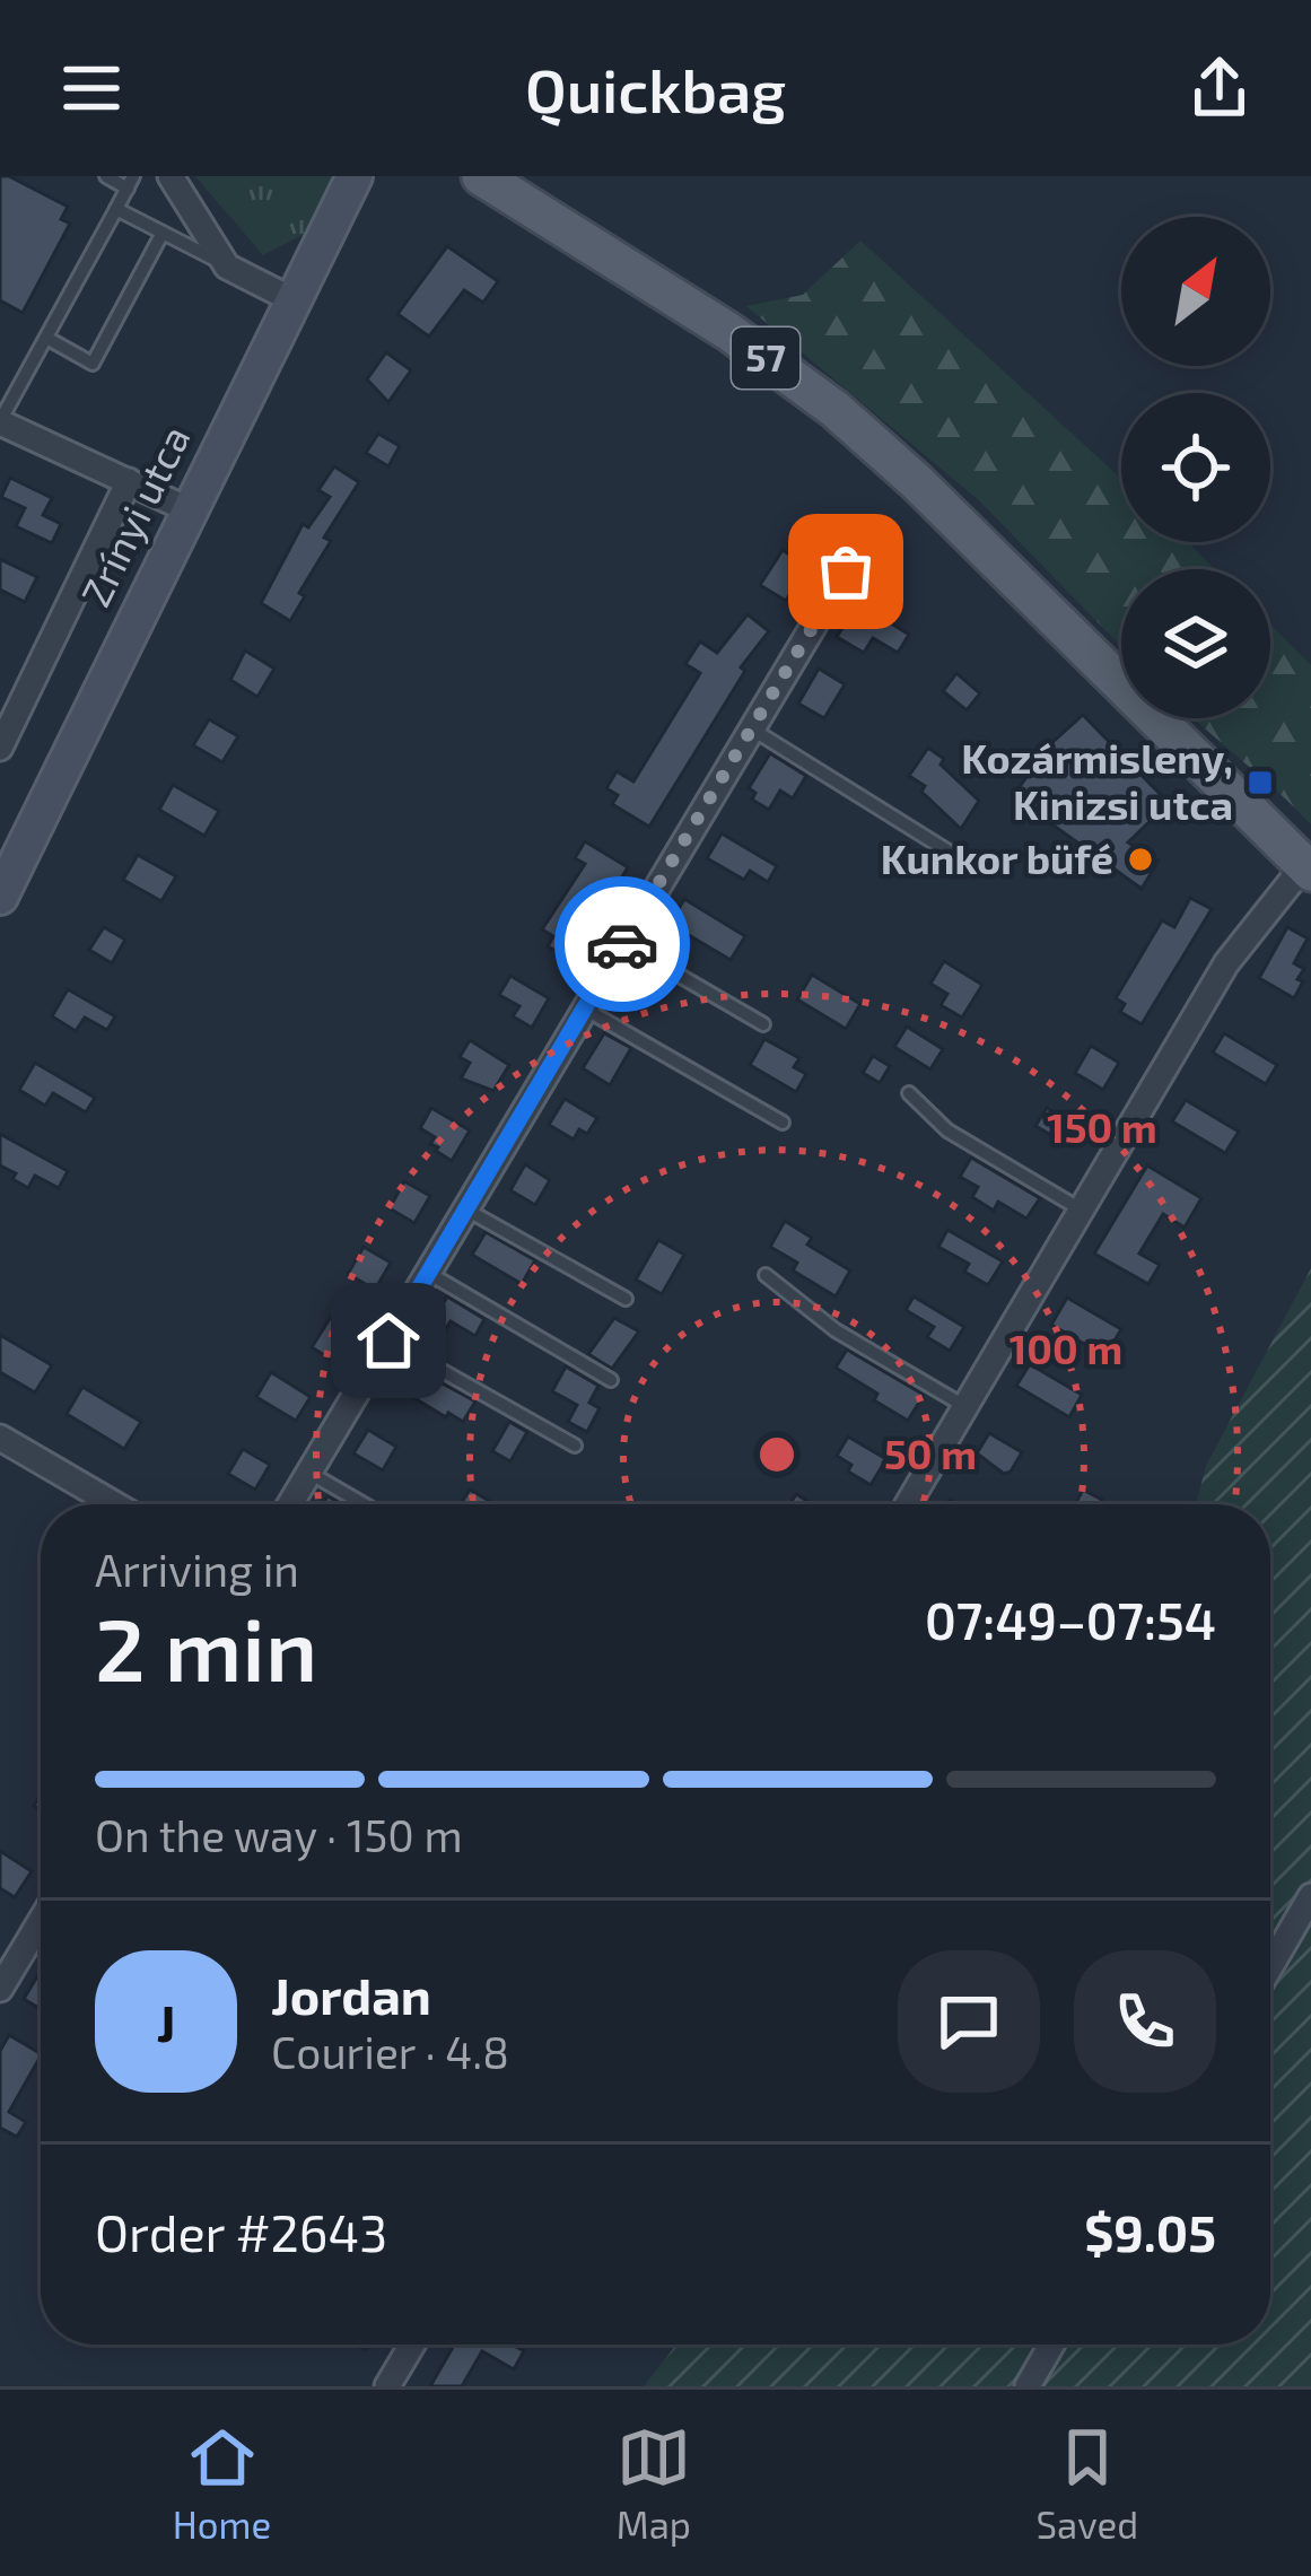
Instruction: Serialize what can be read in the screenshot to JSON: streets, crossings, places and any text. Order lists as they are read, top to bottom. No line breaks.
{"streets":{"main road":["57","Zrínyi utca"]},"places":{"transit":["Kozármisleny, Kinizsi utca"],"other":["Kunkor büfé"]},"north":"top right","page":{"header":"Quickbag","heading":["2 min","Arriving in","07:49–07:54"],"panel":["Jordan","Courier · 4.8","Order #2643","$9.05"],"bar":"On the way · 150 m","round":"J","tabs":["Home","Map","Saved"]},"rings":["150 m","100 m","50 m"]}
